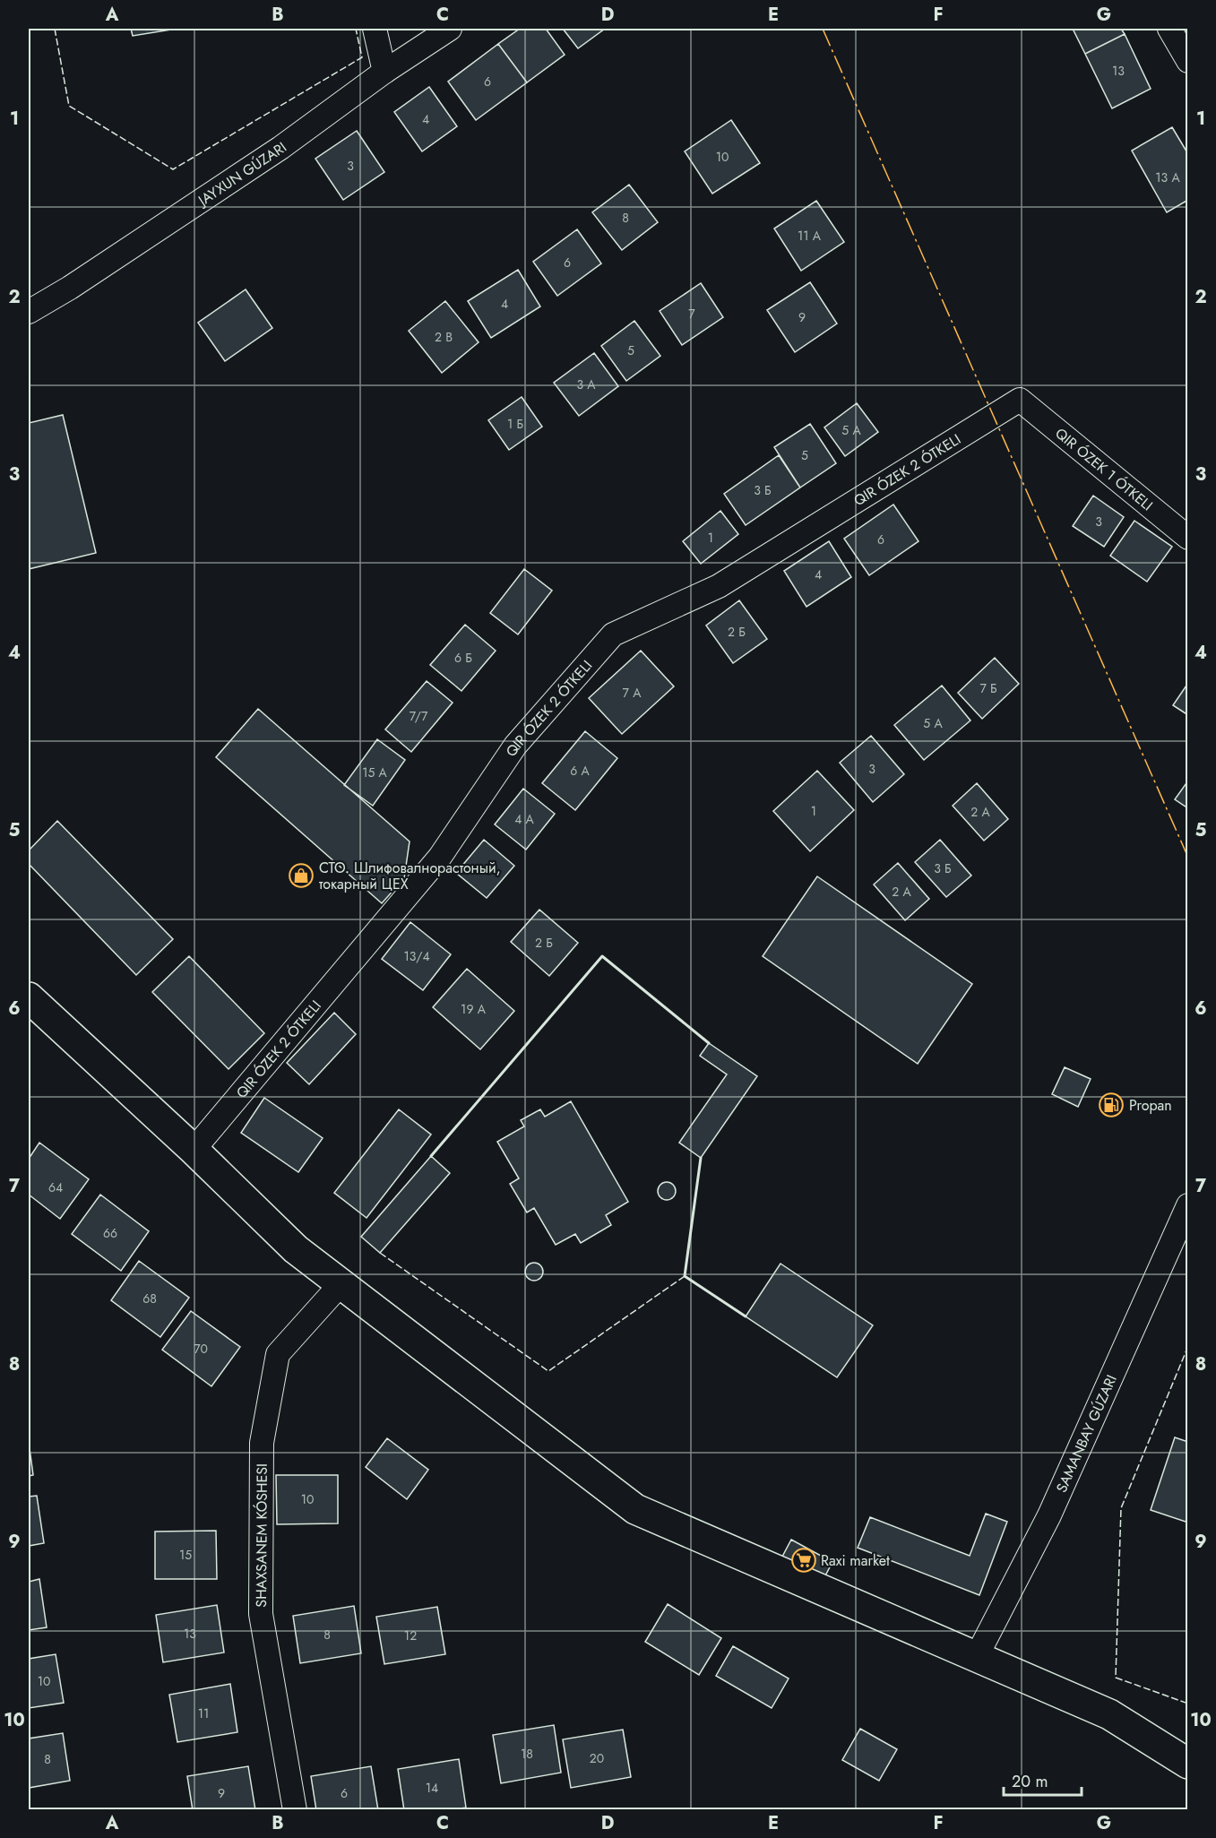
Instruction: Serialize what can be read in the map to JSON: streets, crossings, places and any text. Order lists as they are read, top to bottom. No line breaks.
{"streets":{"street":["SHAXSANEM KÓSHESI"]},"places":{"shop":["СТО. Шлифовалнорастоный, токарный ЦЕХ"],"fuel station":["Propan"],"supermarket":["Raxi market"]},"house_numbers":["13","6","4","10","3","13 А","8","11 А","6","4","7","9","2 В","5","3 А","1 Б","5 А","5","3 Б","3","1","6","4","2 Б","6 Б","7 Б","7 А","7/7","5 А","3","6 А","15 А","1","2 А","4 А","3 Б","2 А","2 Б","13/4","19 А","64","66","68","70","10","15","13","8","12","10","11","18","20","8","14","9","6"],"scale_bar":"20 m","grid":{"columns":["A","B","C","D","E","F","G"],"rows":["1","2","3","4","5","6","7","8","9","10"]}}
